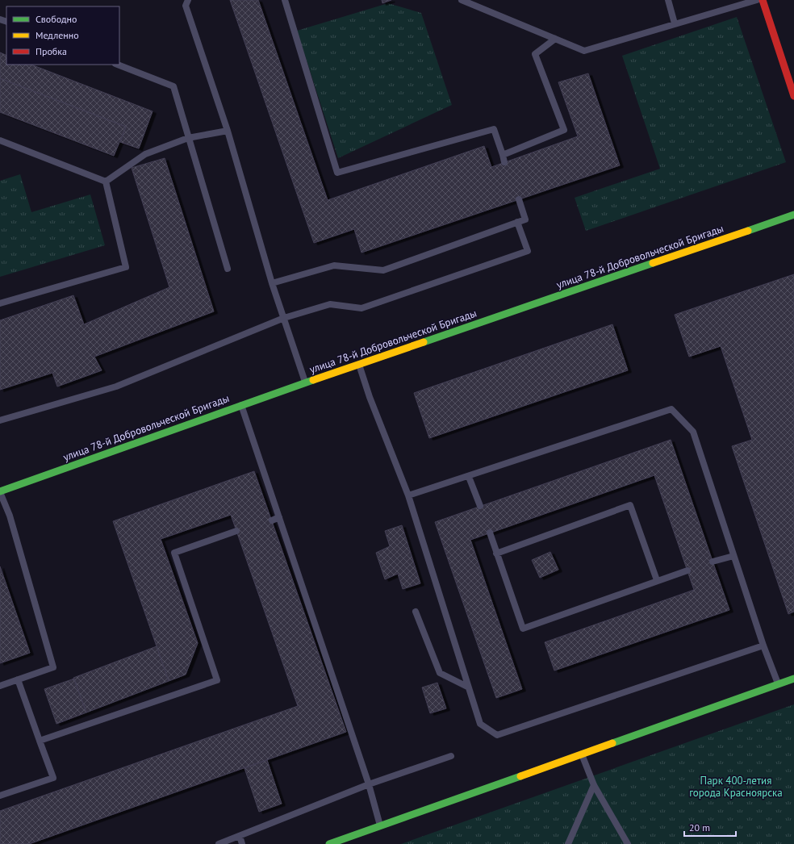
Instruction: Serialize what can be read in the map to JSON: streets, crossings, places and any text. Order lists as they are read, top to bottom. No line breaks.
{"streets":{"street":["улица 78-й Добровольческой Бригады"]},"parks":["Парк 400-летия города Красноярска"],"legend":["Свободно","Медленно","Пробка"],"scale_bar":"20 m"}
